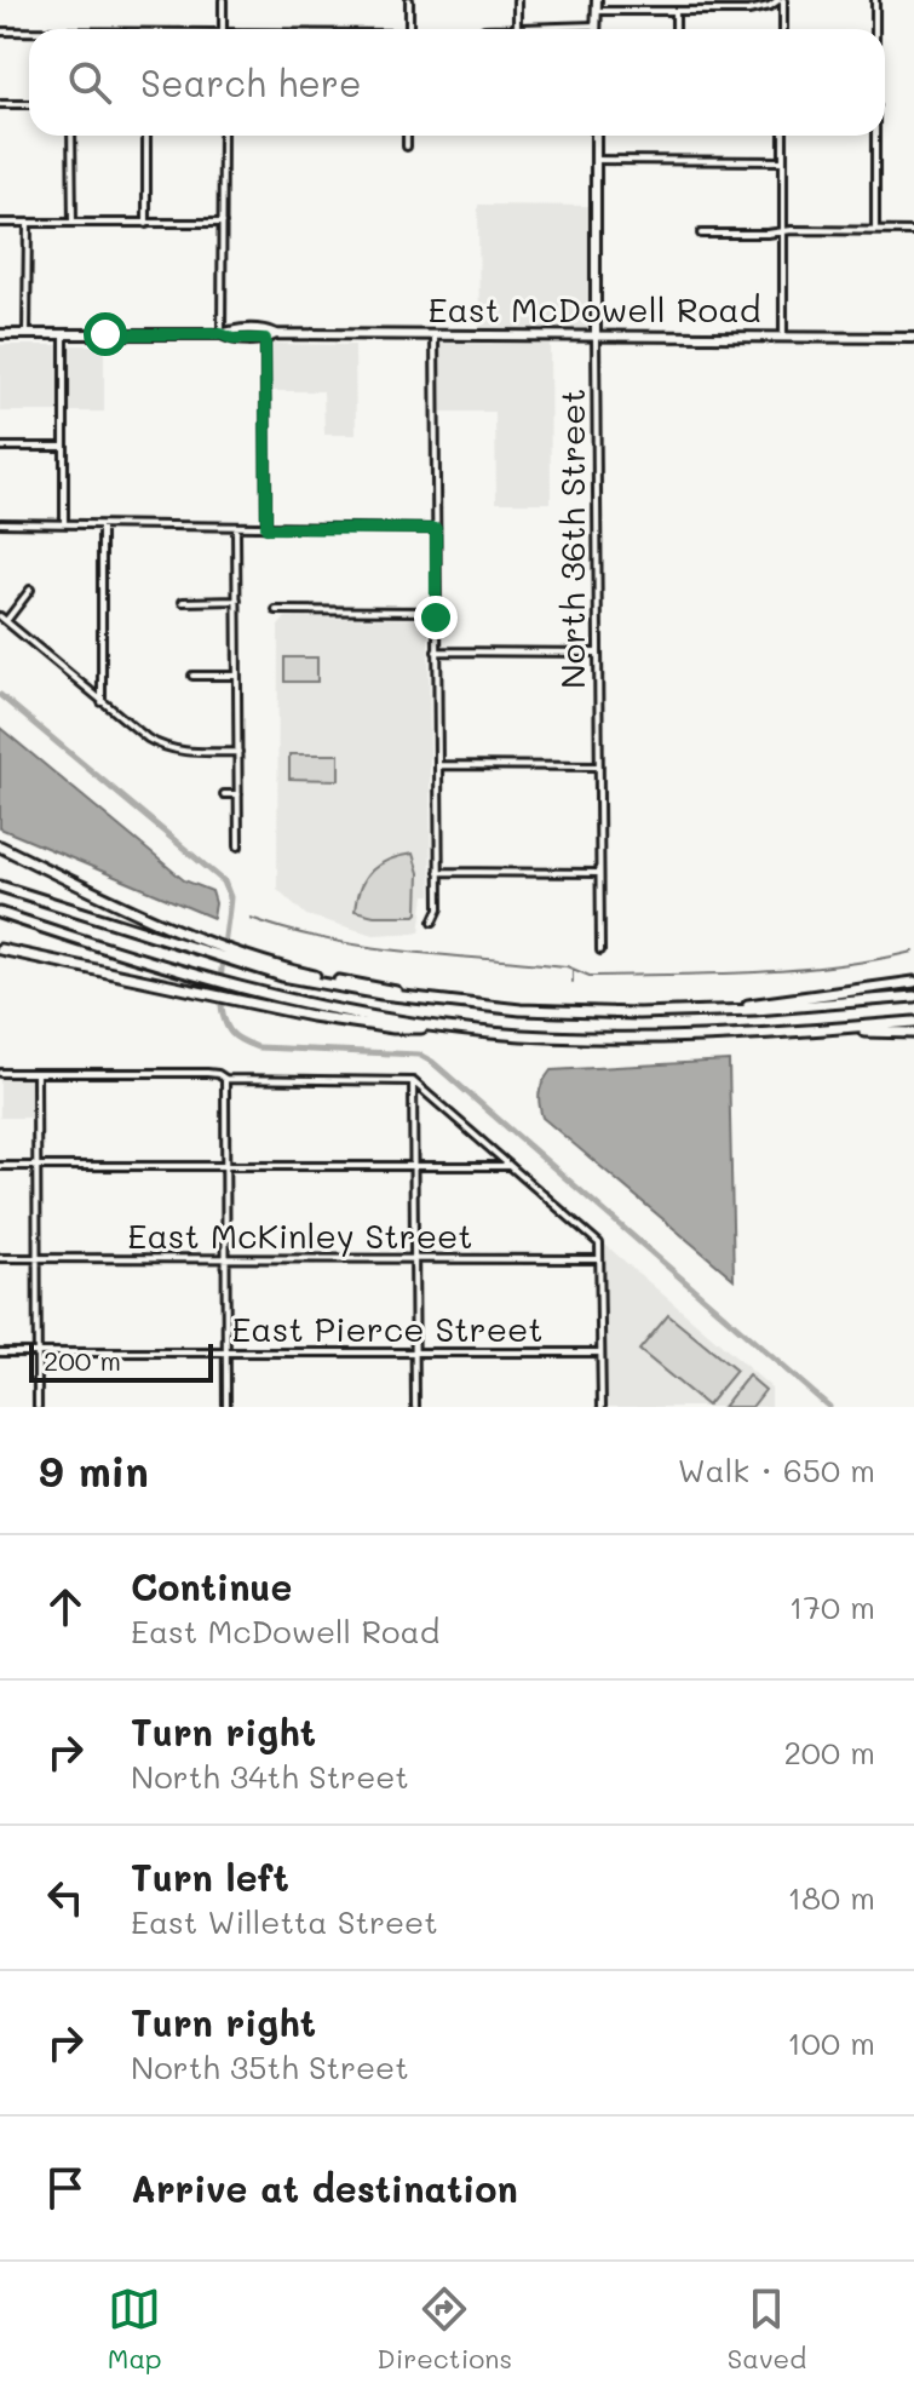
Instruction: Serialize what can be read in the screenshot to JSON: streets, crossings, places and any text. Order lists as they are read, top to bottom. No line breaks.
{"streets":{"main road":["East McDowell Road","North 36th Street"],"street":["East McKinley Street","East Pierce Street"]},"crossings":[["East McDowell Road","North 36th Street"]],"scale_bar":"200 m","page":{"search":"Search here","scale":"200 m","heading":["9 min","Walk · 650 m"],"list":[["Continue","East McDowell Road","170 m"],["Turn right","North 34th Street","200 m"],["Turn left","East Willetta Street","180 m"],["Turn right","North 35th Street","100 m"],"Arrive at destination"],"nav":["Map","Directions","Saved"]}}
